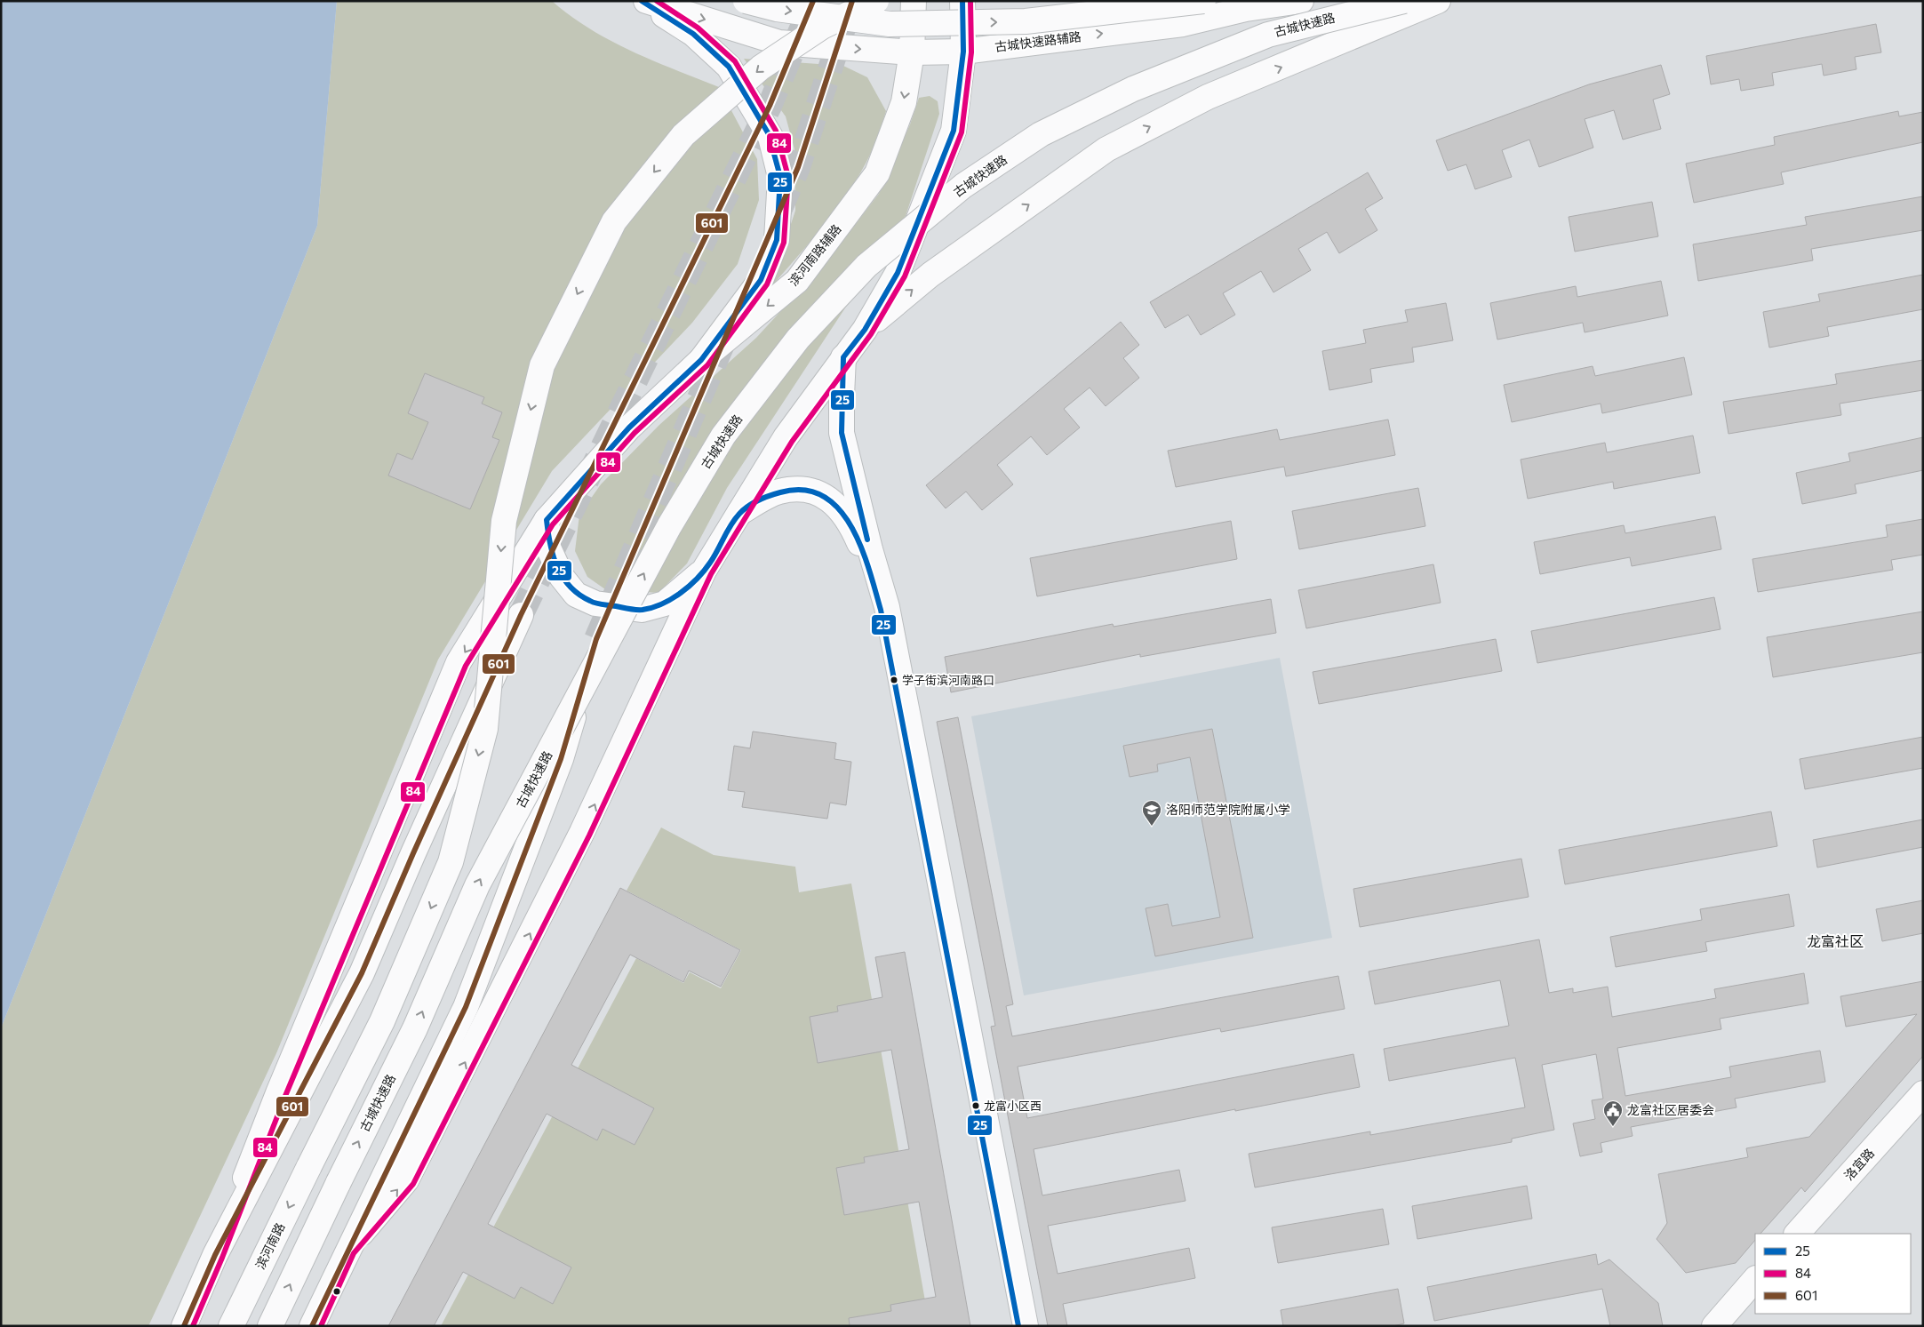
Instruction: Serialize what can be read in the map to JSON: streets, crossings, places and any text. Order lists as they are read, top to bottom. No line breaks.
{"streets":{"main road":["古城快速路","古城快速路辅路","滨河南路辅路","洛宜路","滨河南路"]},"crossings":[["古城快速路辅路","滨河南路辅路"]],"districts":["龙富社区"],"places":{"other":["学子街滨河南路口","龙富小区西"],"school or university":["洛阳师范学院附属小学"],"public building":["龙富社区居委会"]},"lines":["transit line 25","transit line 84","transit line 601"],"legend":["25","84","601"]}
